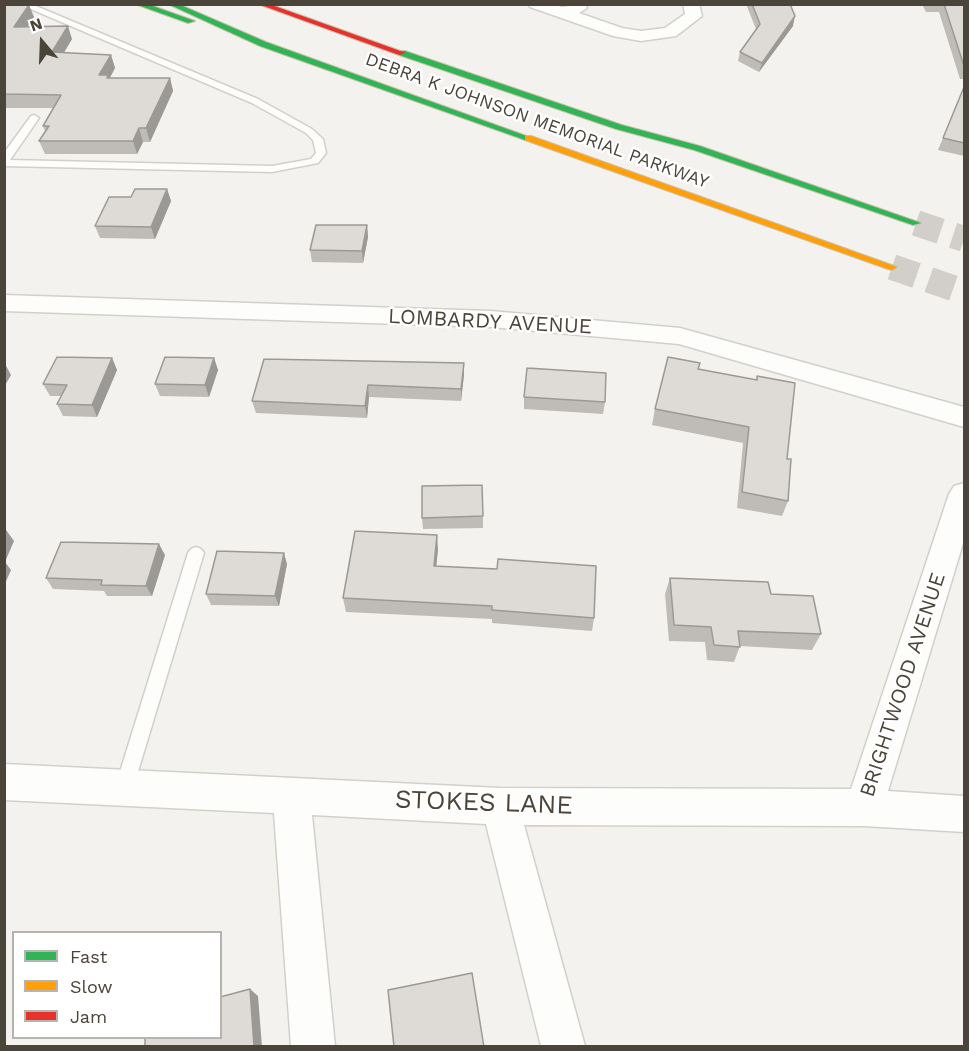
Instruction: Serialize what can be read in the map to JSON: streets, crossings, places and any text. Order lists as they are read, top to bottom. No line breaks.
{"streets":{"highway":["DEBRA K JOHNSON MEMORIAL PARKWAY"],"street":["LOMBARDY AVENUE","BRIGHTWOOD AVENUE","STOKES LANE"]},"crossings":[["BRIGHTWOOD AVENUE","STOKES LANE"]],"legend":["Fast","Slow","Jam"],"north":"top"}
